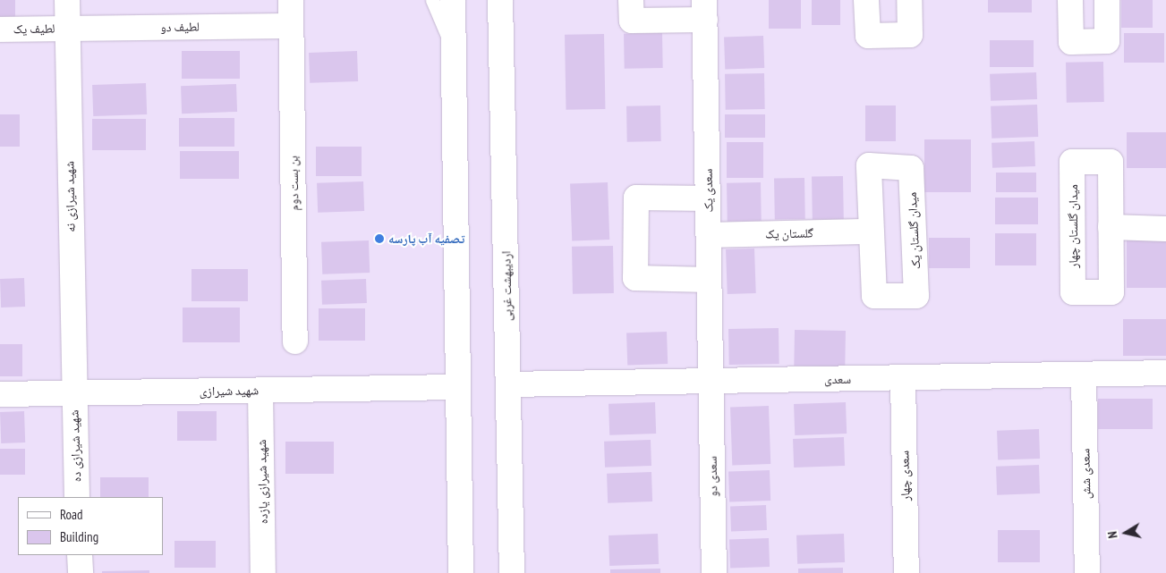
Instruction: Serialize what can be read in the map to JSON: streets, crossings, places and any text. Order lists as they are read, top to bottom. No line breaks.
{"streets":{"street":["لطیف دو","لطیف یک","بن بست دوم","سعدی یک","شهید شیرازی نه","میدان گلستان چهار","میدان گلستان یک","گلستان یک","اردیبهشت غربی","سعدی","شهید شیرازی","شهید شیرازی ده","سعدی شش","سعدی چهار","سعدی دو","شهید شیرازی یازده"]},"crossings":[["لطیف دو","لطیف یک"],["لطیف دو","بن بست دوم"],["لطیف دو","شهید شیرازی نه"],["لطیف یک","شهید شیرازی نه"],["سعدی یک","گلستان یک"],["سعدی یک","سعدی"],["سعدی یک","سعدی دو"],["شهید شیرازی نه","شهید شیرازی"],["شهید شیرازی نه","شهید شیرازی ده"],["میدان گلستان یک","گلستان یک"],["اردیبهشت غربی","سعدی"],["سعدی","سعدی شش"],["سعدی","سعدی چهار"],["سعدی","سعدی دو"],["شهید شیرازی","شهید شیرازی ده"],["شهید شیرازی","شهید شیرازی یازده"]],"places":["تصفیه آب پارسه"],"legend":["Road","Building"],"north":"left"}
